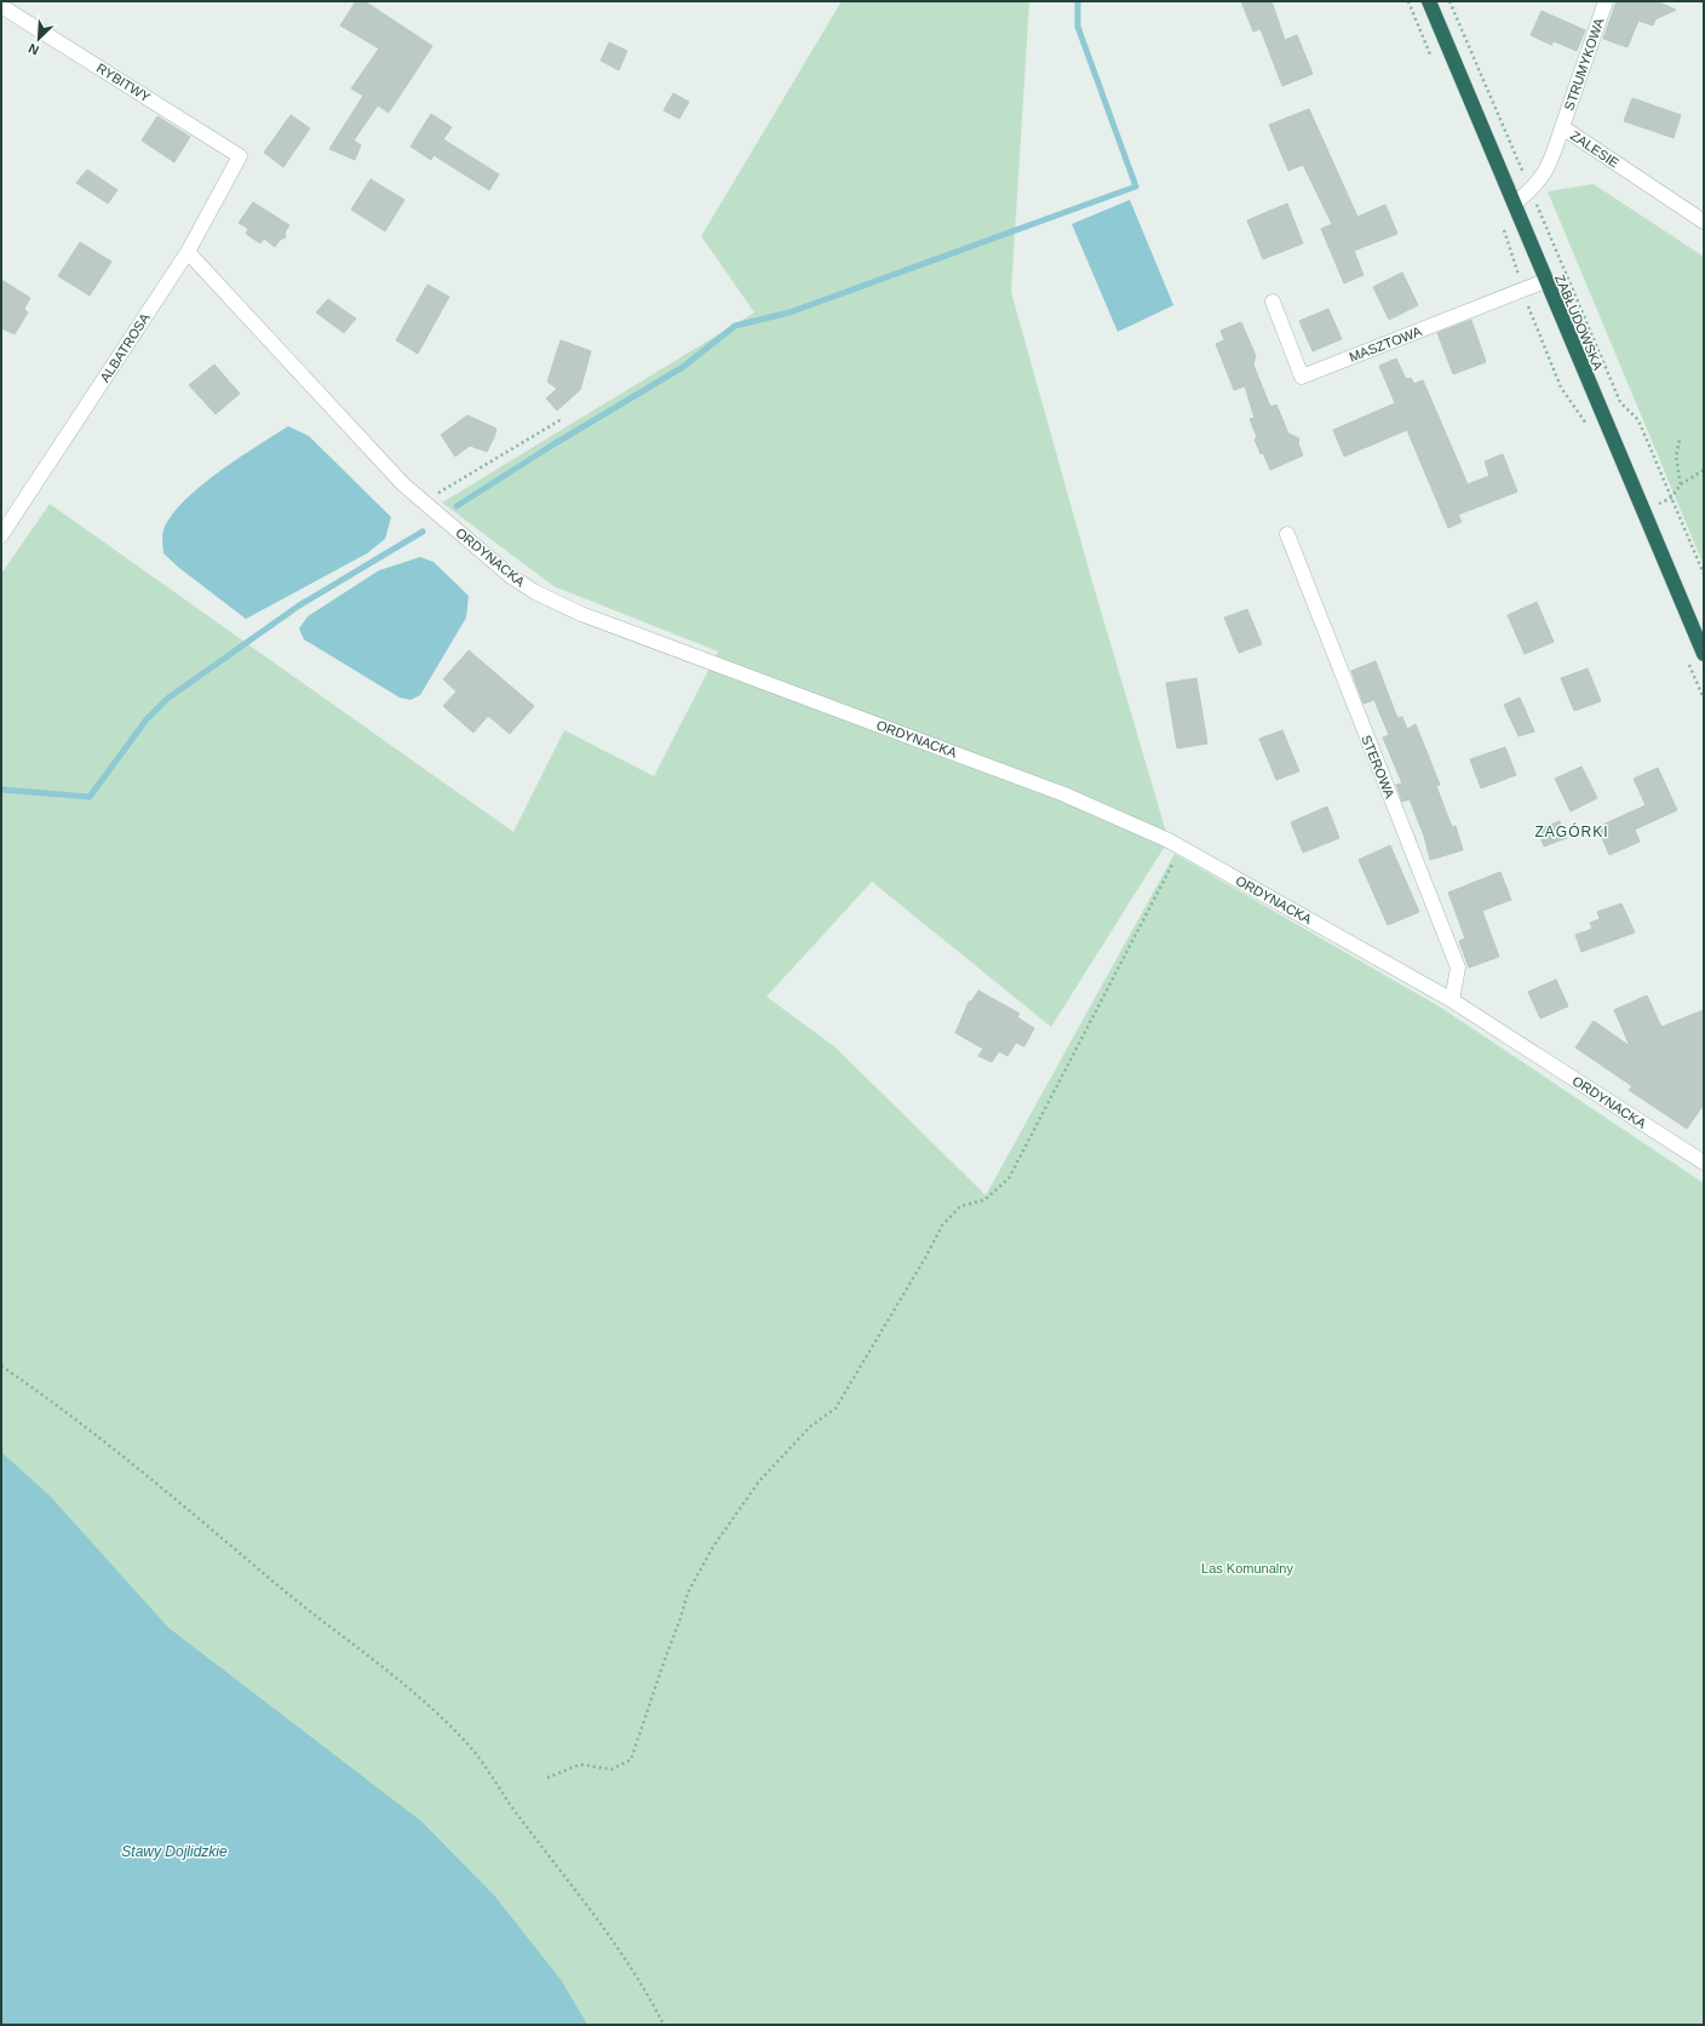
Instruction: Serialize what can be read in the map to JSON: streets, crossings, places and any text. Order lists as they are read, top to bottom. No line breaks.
{"streets":{"highway":["ZABŁUDOWSKA"],"street":["STRUMYKOWA","RYBITWY","ZALESIE","MASZTOWA","ALBATROSA","ORDYNACKA","STEROWA"]},"crossings":[["STRUMYKOWA","ZALESIE"],["RYBITWY","ALBATROSA"],["ZALESIE","ZABŁUDOWSKA"],["ZABŁUDOWSKA","MASZTOWA"],["ALBATROSA","ORDYNACKA"],["ORDYNACKA","STEROWA"]],"districts":["ZAGÓRKI"],"water":["Stawy Dojlidzkie"],"parks":["Las Komunalny"],"north":"bottom left"}
